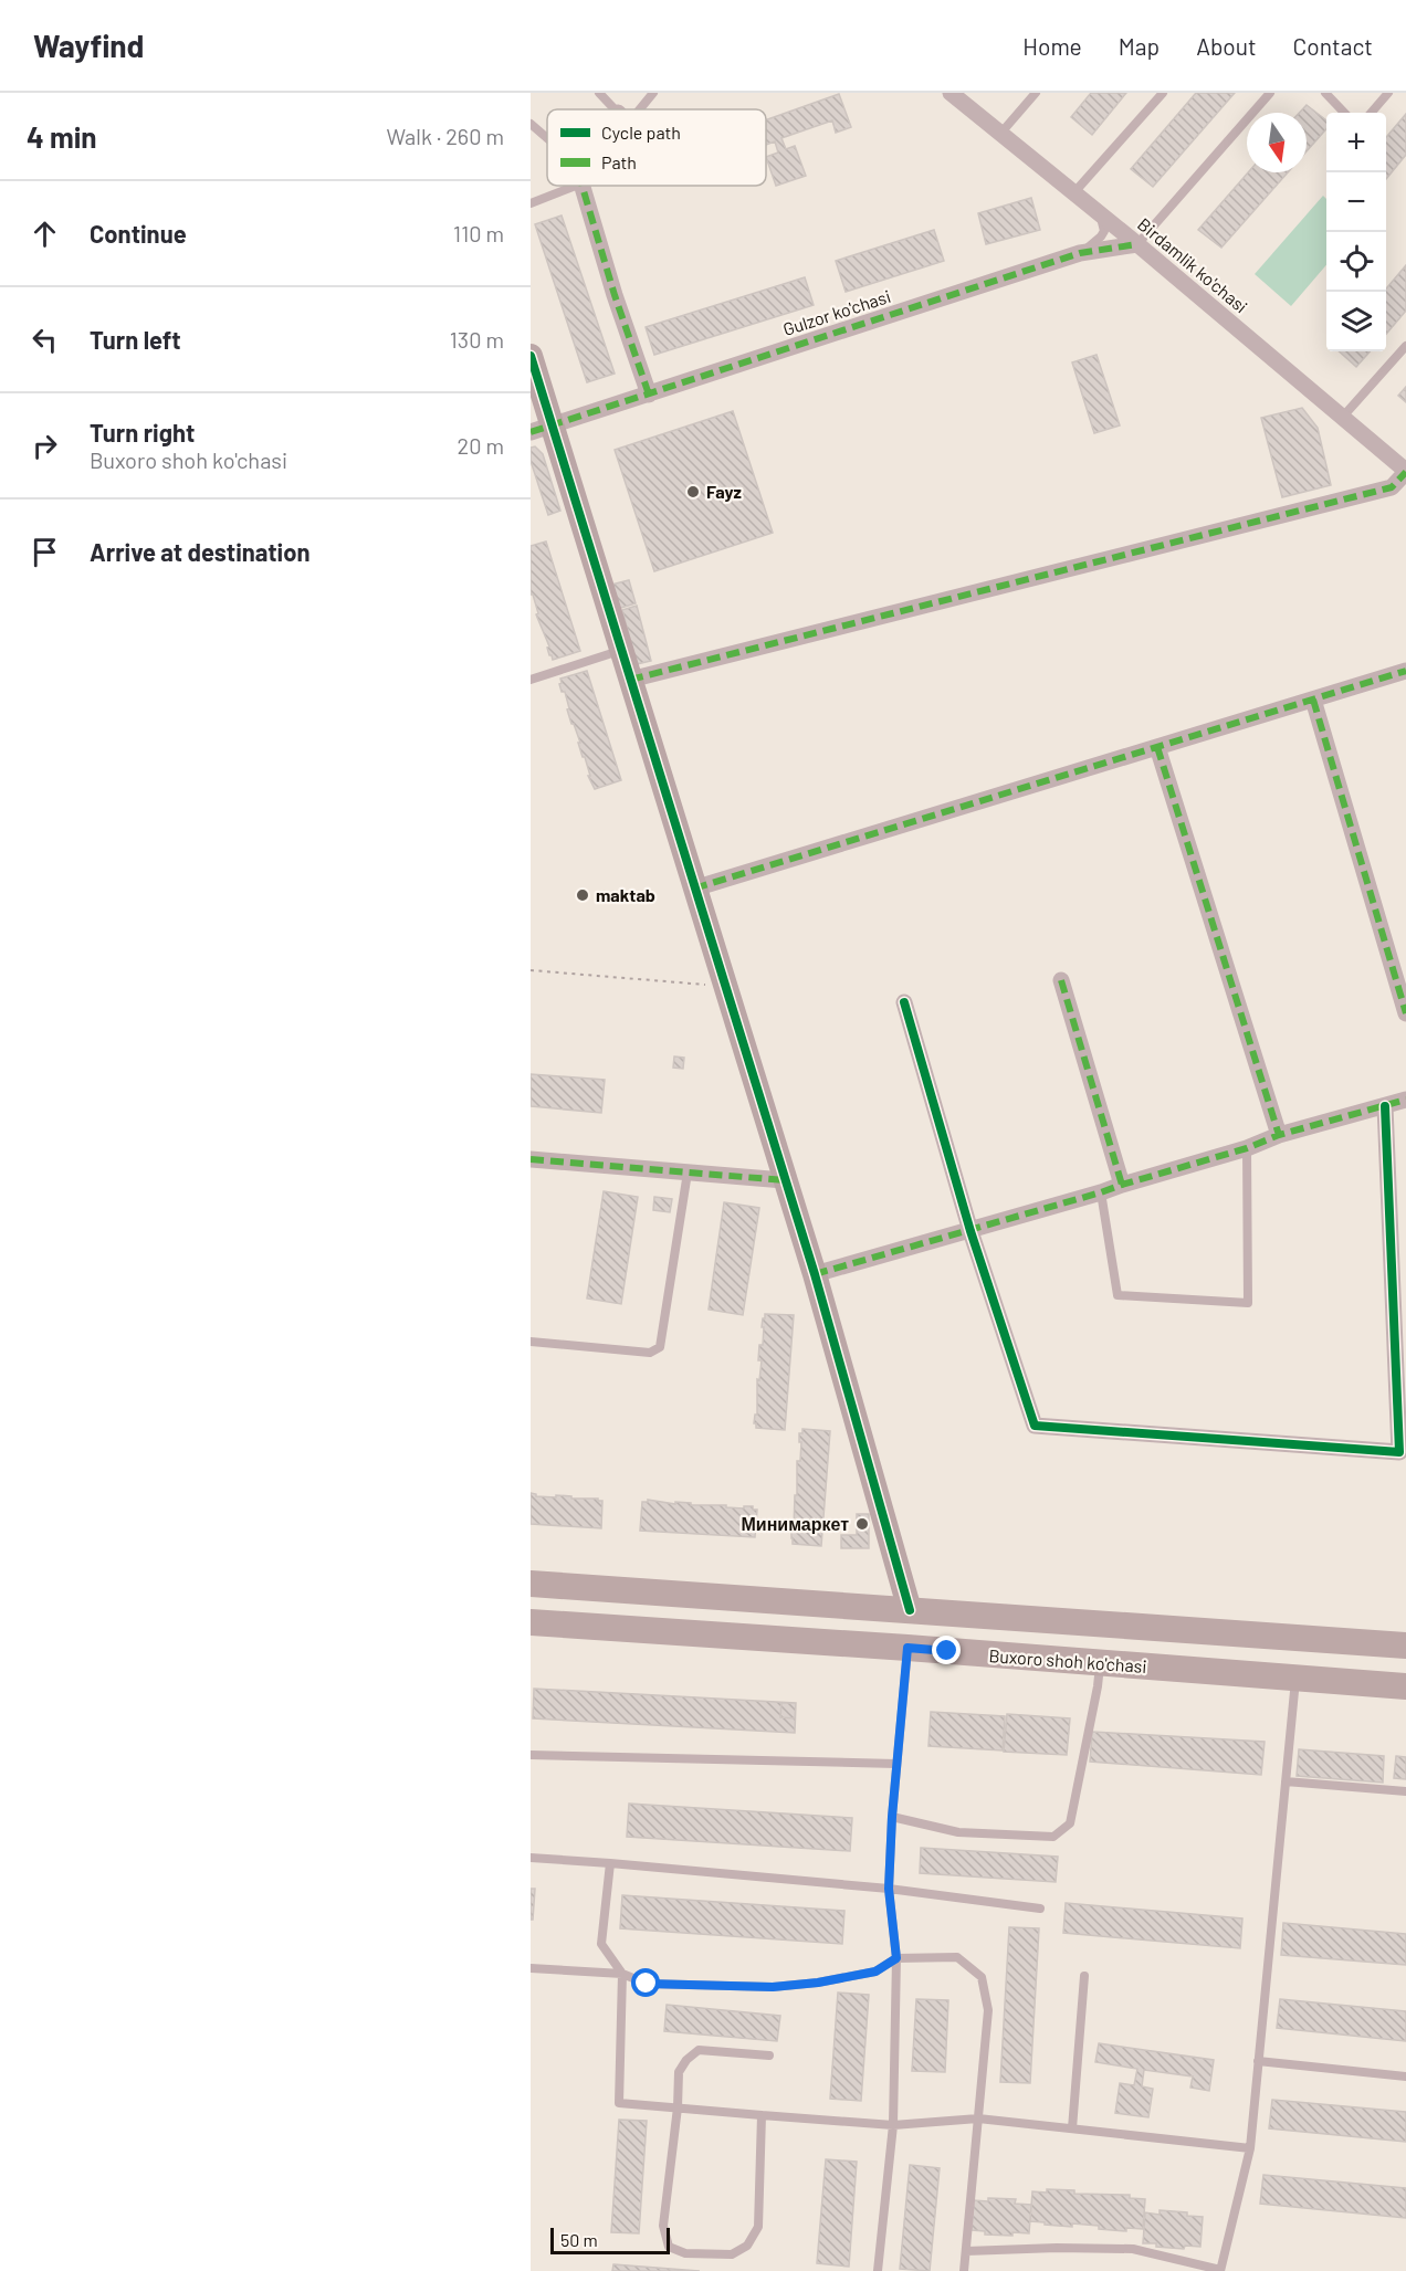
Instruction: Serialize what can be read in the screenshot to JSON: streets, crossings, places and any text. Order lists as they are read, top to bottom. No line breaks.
{"streets":{"main road":["Buxoro shoh ko'chasi"],"street":["Birdamlik ko'chasi","Gulzor ko'chasi"]},"crossings":[["Birdamlik ko'chasi","Gulzor ko'chasi"]],"places":["Fayz","maktab","Минимаркет"],"legend":["Cycle path","Path"],"scale_bar":"50 m","north":"bottom","page":{"header":"Wayfind","nav":["Home","Map","About","Contact"],"heading":["4 min","Walk · 260 m"],"map_buttons":["+","−"],"list":[["Continue","110 m"],["Turn left","130 m"],["Turn right","Buxoro shoh ko'chasi","20 m"],"Arrive at destination"],"scale":"50 m"}}
